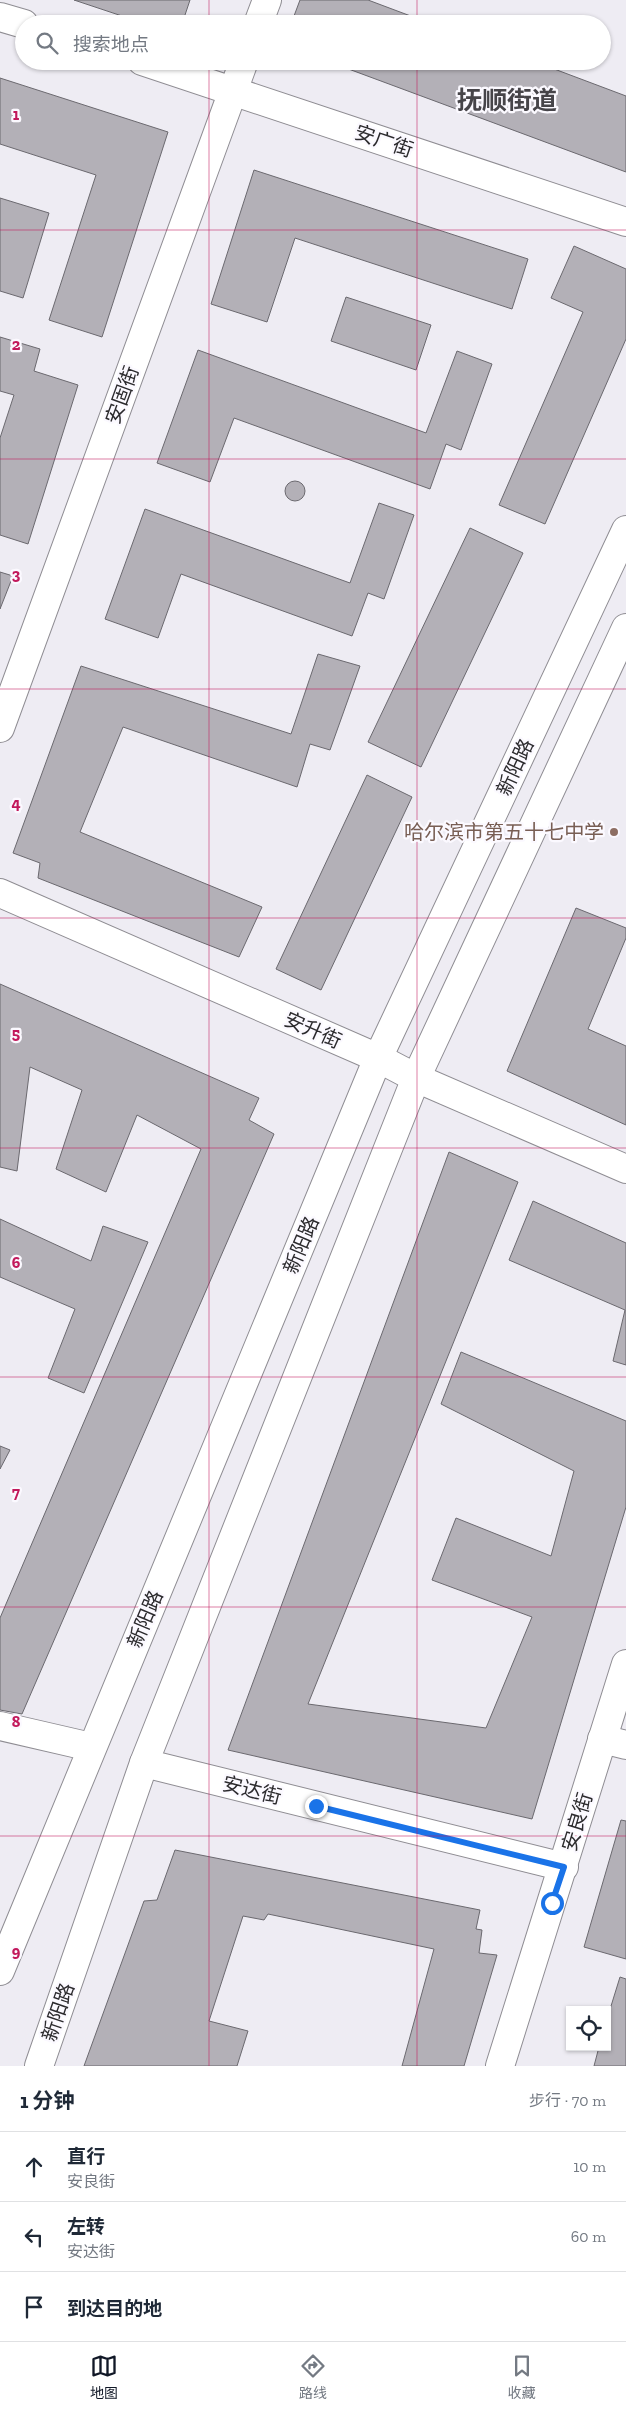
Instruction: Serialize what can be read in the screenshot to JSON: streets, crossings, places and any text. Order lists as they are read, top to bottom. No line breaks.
{"streets":{"main road":["安广街","安固街","新阳路","安升街","安达街","安良街"]},"crossings":[["安广街","安固街"],["新阳路","安升街"],["新阳路","安达街"],["安达街","安良街"]],"districts":["抚顺街道"],"places":["哈尔滨市第五十七中学"],"page":{"search":"搜索地点","heading":["1 分钟","步行 · 70 m"],"list":[["直行","安良街","10 m"],["左转","安达街","60 m"],"到达目的地"],"nav":["地图","路线","收藏"]},"grid":{"rows":["1","2","3","4","5","6","7","8","9"]}}
